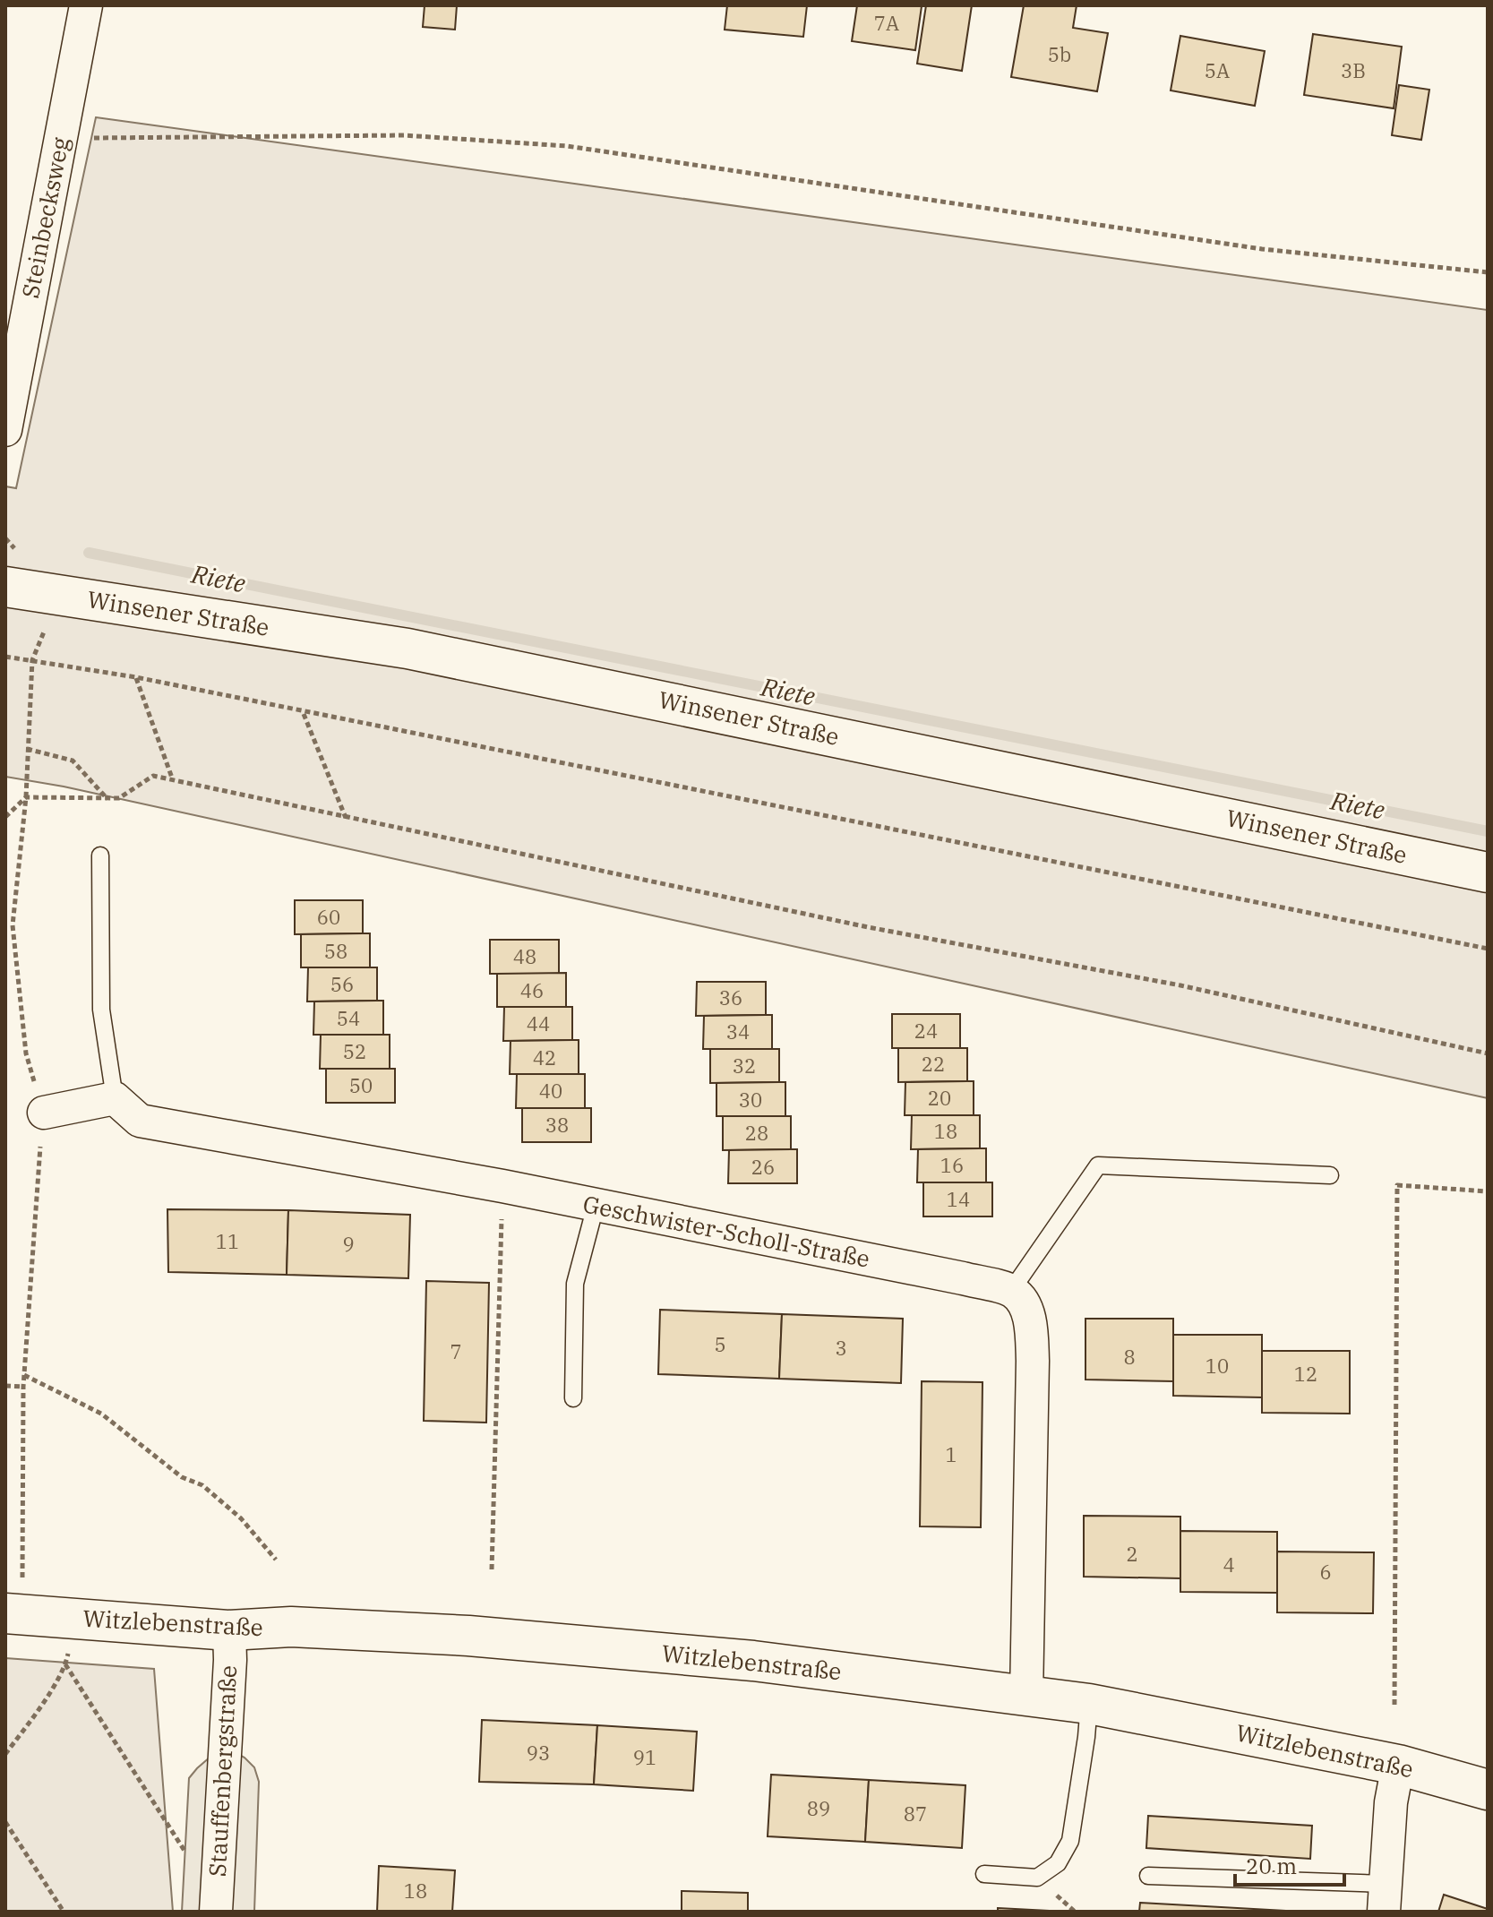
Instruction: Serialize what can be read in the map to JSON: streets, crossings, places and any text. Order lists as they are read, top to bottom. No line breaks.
{"streets":{"street":["Steinbecksweg","Winsener Straße","Geschwister-Scholl-Straße","Witzlebenstraße","Stauffenbergstraße"]},"crossings":[["Witzlebenstraße","Stauffenbergstraße"]],"water":["Riete"],"house_numbers":["7A","5b","5A","3B","60","58","48","56","46","36","54","44","24","34","52","42","22","32","50","40","20","30","38","18","28","16","26","14","11","9","5","3","7","8","10","12","1","2","4","6","93","91","89","87","18"],"scale_bar":"20 m"}
